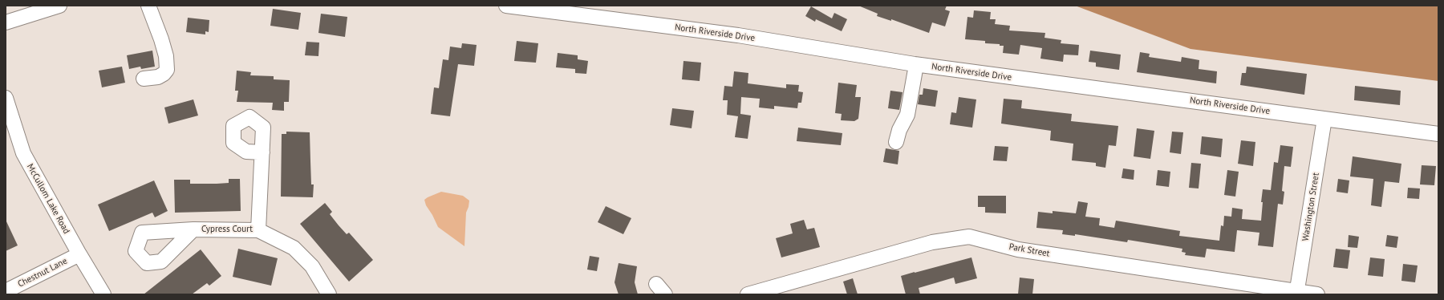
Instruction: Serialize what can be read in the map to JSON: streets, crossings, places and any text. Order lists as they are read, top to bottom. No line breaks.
{"streets":{"street":["North Riverside Drive","McCullom Lake Road","Washington Street","Cypress Court","Park Street","Chestnut Lane"]},"crossings":[["North Riverside Drive","Washington Street"],["McCullom Lake Road","Chestnut Lane"],["Washington Street","Park Street"]]}
